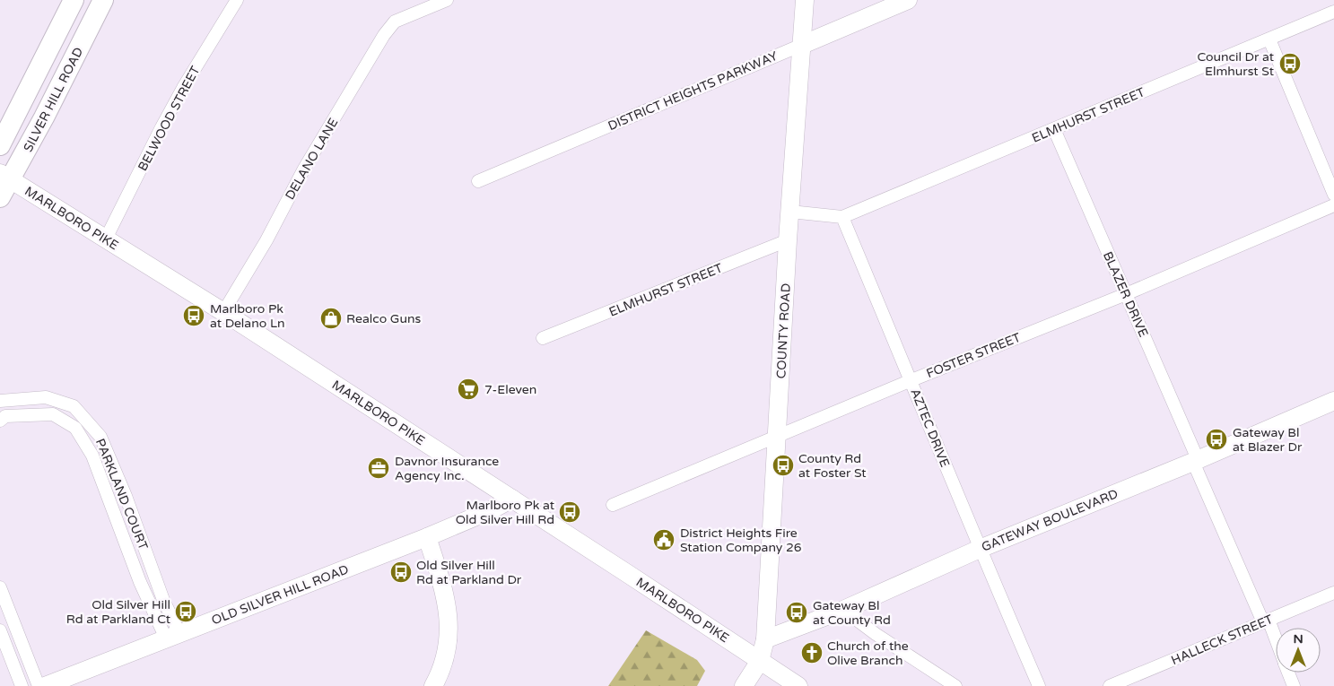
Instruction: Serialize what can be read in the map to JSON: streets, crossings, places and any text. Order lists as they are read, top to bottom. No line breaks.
{"streets":{"main road":["SILVER HILL ROAD"],"street":["DISTRICT HEIGHTS PARKWAY","ELMHURST STREET","BELWOOD STREET","DELANO LANE","MARLBORO PIKE","BLAZER DRIVE","COUNTY ROAD","FOSTER STREET","AZTEC DRIVE","PARKLAND COURT","GATEWAY BOULEVARD","OLD SILVER HILL ROAD","HALLECK STREET"]},"crossings":[["DISTRICT HEIGHTS PARKWAY","COUNTY ROAD"],["SILVER HILL ROAD","MARLBORO PIKE"],["ELMHURST STREET","BLAZER DRIVE"],["ELMHURST STREET","COUNTY ROAD"],["ELMHURST STREET","AZTEC DRIVE"],["BELWOOD STREET","MARLBORO PIKE"],["DELANO LANE","MARLBORO PIKE"],["MARLBORO PIKE","COUNTY ROAD"],["MARLBORO PIKE","OLD SILVER HILL ROAD"],["BLAZER DRIVE","FOSTER STREET"],["BLAZER DRIVE","GATEWAY BOULEVARD"],["BLAZER DRIVE","HALLECK STREET"],["COUNTY ROAD","FOSTER STREET"],["COUNTY ROAD","GATEWAY BOULEVARD"],["FOSTER STREET","AZTEC DRIVE"],["AZTEC DRIVE","GATEWAY BOULEVARD"],["PARKLAND COURT","OLD SILVER HILL ROAD"]],"places":{"bus stop":["Council Dr at Elmhurst St","Marlboro Pk at Delano Ln","Gateway Bl at Blazer Dr","County Rd at Foster St","Marlboro Pk at Old Silver Hill Rd","Old Silver Hill Rd at Parkland Dr","Old Silver Hill Rd at Parkland Ct","Gateway Bl at County Rd"],"shop":["Realco Guns"],"supermarket":["7-Eleven"],"office":["Davnor Insurance Agency Inc."],"public building":["District Heights Fire Station Company 26"],"church":["Church of the Olive Branch"]},"north":"top"}
